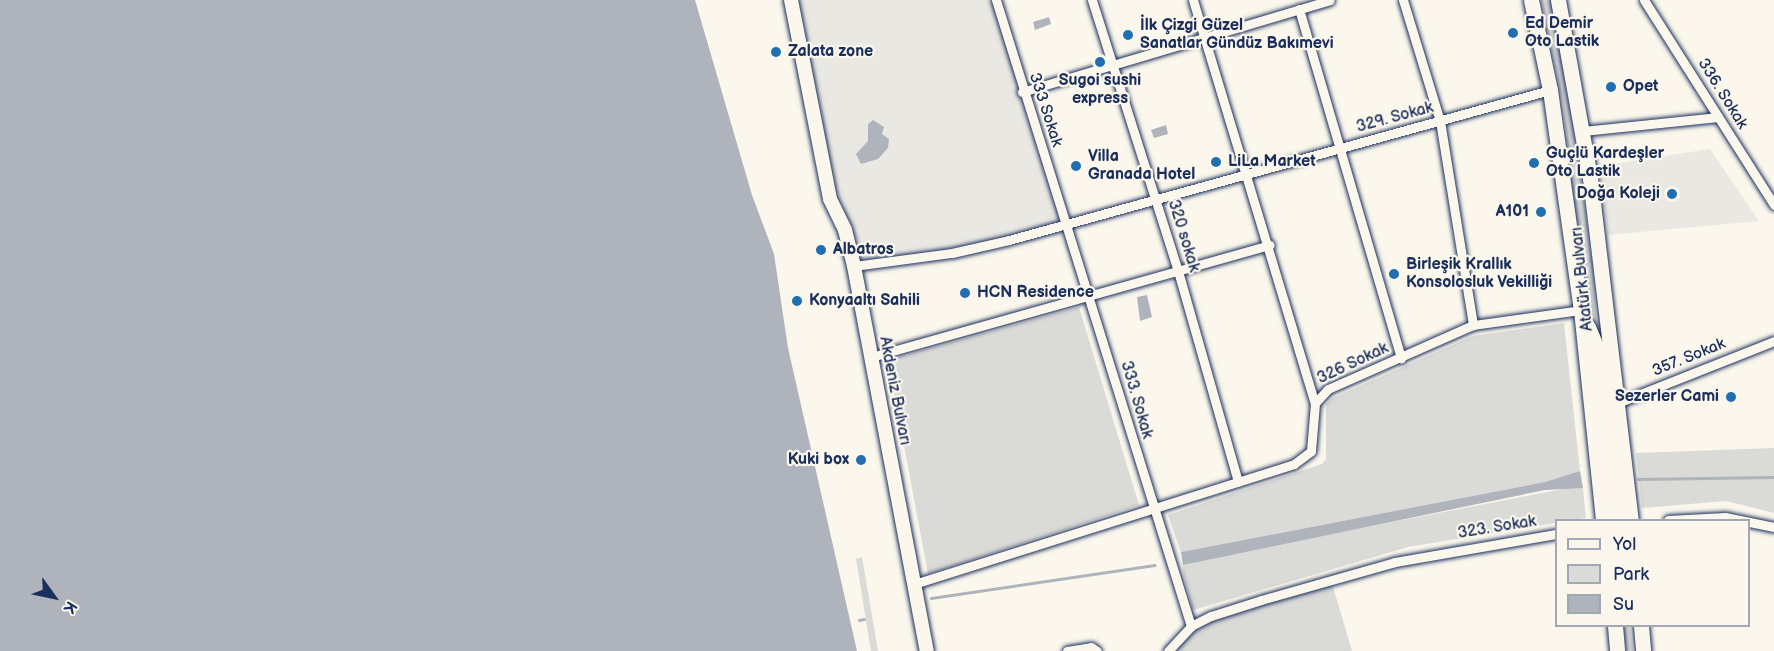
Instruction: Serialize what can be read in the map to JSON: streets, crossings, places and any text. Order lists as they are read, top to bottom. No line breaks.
{"streets":{"main road":["Atatürk Bulvarı","Akdeniz Bulvarı"],"street":["336. Sokak","333 Sokak","329. Sokak","320 sokak","357. Sokak","326 Sokak","333. Sokak","323. Sokak"]},"crossings":[["333 Sokak","329. Sokak"],["333 Sokak","333. Sokak"],["329. Sokak","320 sokak"],["329. Sokak","Atatürk Bulvarı"],["329. Sokak","Akdeniz Bulvarı"],["320 sokak","326 Sokak"],["Atatürk Bulvarı","357. Sokak"],["Atatürk Bulvarı","326 Sokak"],["326 Sokak","Akdeniz Bulvarı"],["326 Sokak","333. Sokak"]],"places":["Ed Demir Oto Lastik","İlk Çizgi Güzel Sanatlar Gündüz Bakımevi","Zalata zone","Sugoi sushi express","Opet","LiLa Market","Guçlü Kardeşler Oto Lastik","Villa Granada Hotel","Doğa Koleji","A101","Albatros","Birleşik Krallık Konsolosluk Vekilliği","HCN Residence","Konyaaltı Sahili","Sezerler Cami","Kuki box"],"legend":["Yol","Park","Su"],"north":"bottom right"}
